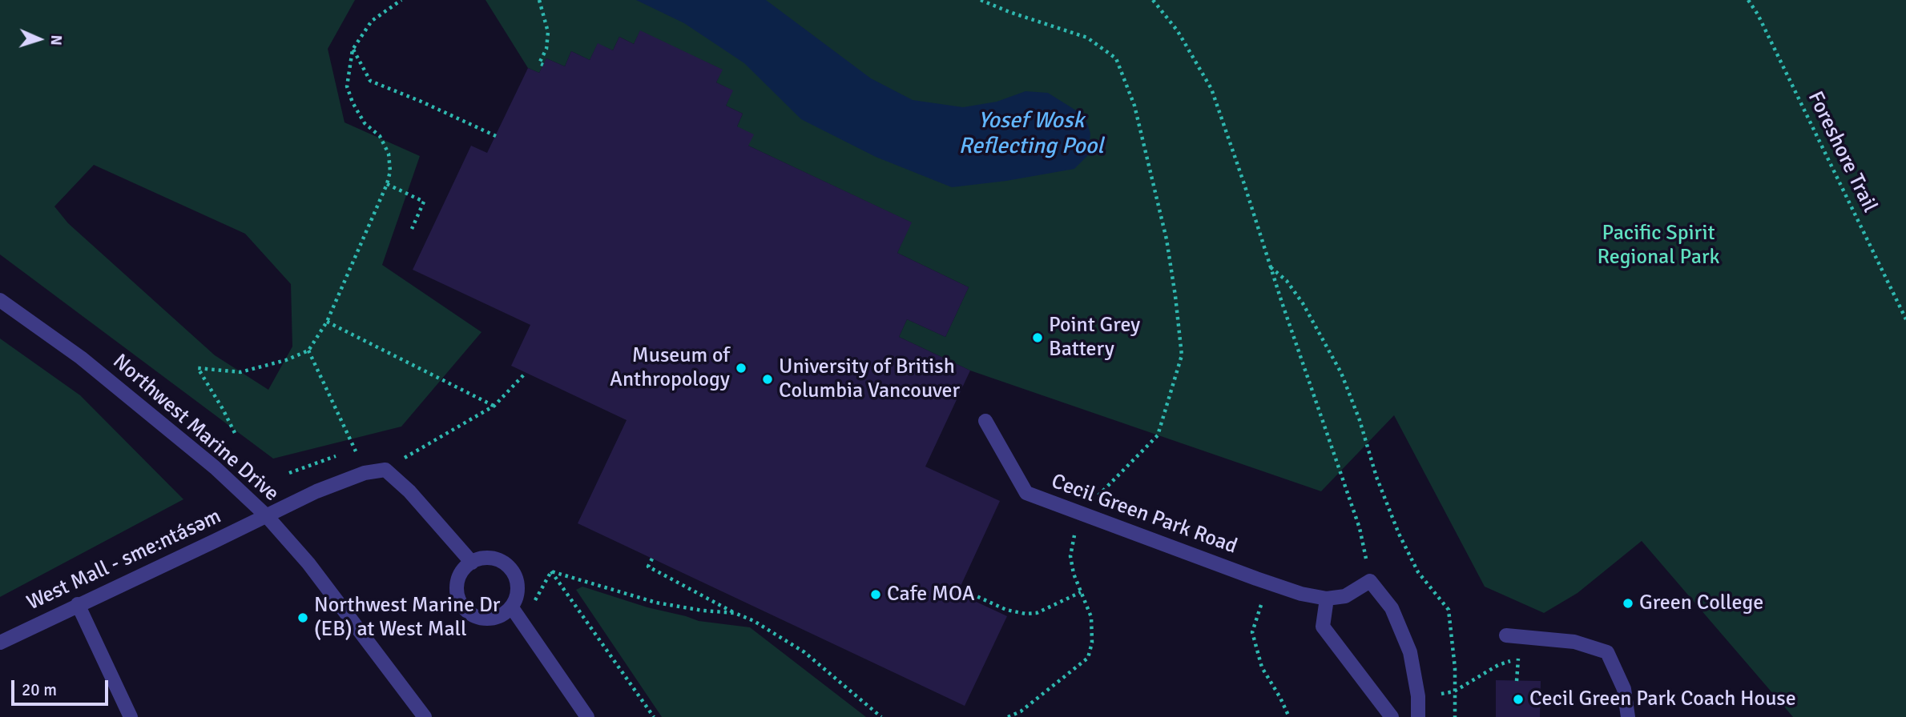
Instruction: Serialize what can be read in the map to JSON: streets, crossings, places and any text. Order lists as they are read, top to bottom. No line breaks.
{"streets":{"street":["Northwest Marine Drive","Cecil Green Park Road","West Mall - sme:ntásəm"],"path":["Foreshore Trail"]},"crossings":[["Northwest Marine Drive","West Mall - sme:ntásəm"]],"water":["Yosef Wosk Reflecting Pool"],"parks":["Pacific Spirit Regional Park"],"places":["Point Grey Battery","Museum of Anthropology","University of British Columbia Vancouver","Cafe MOA","Green College","Northwest Marine Dr (EB) at West Mall","Cecil Green Park Coach House"],"scale_bar":"20 m","north":"right"}
